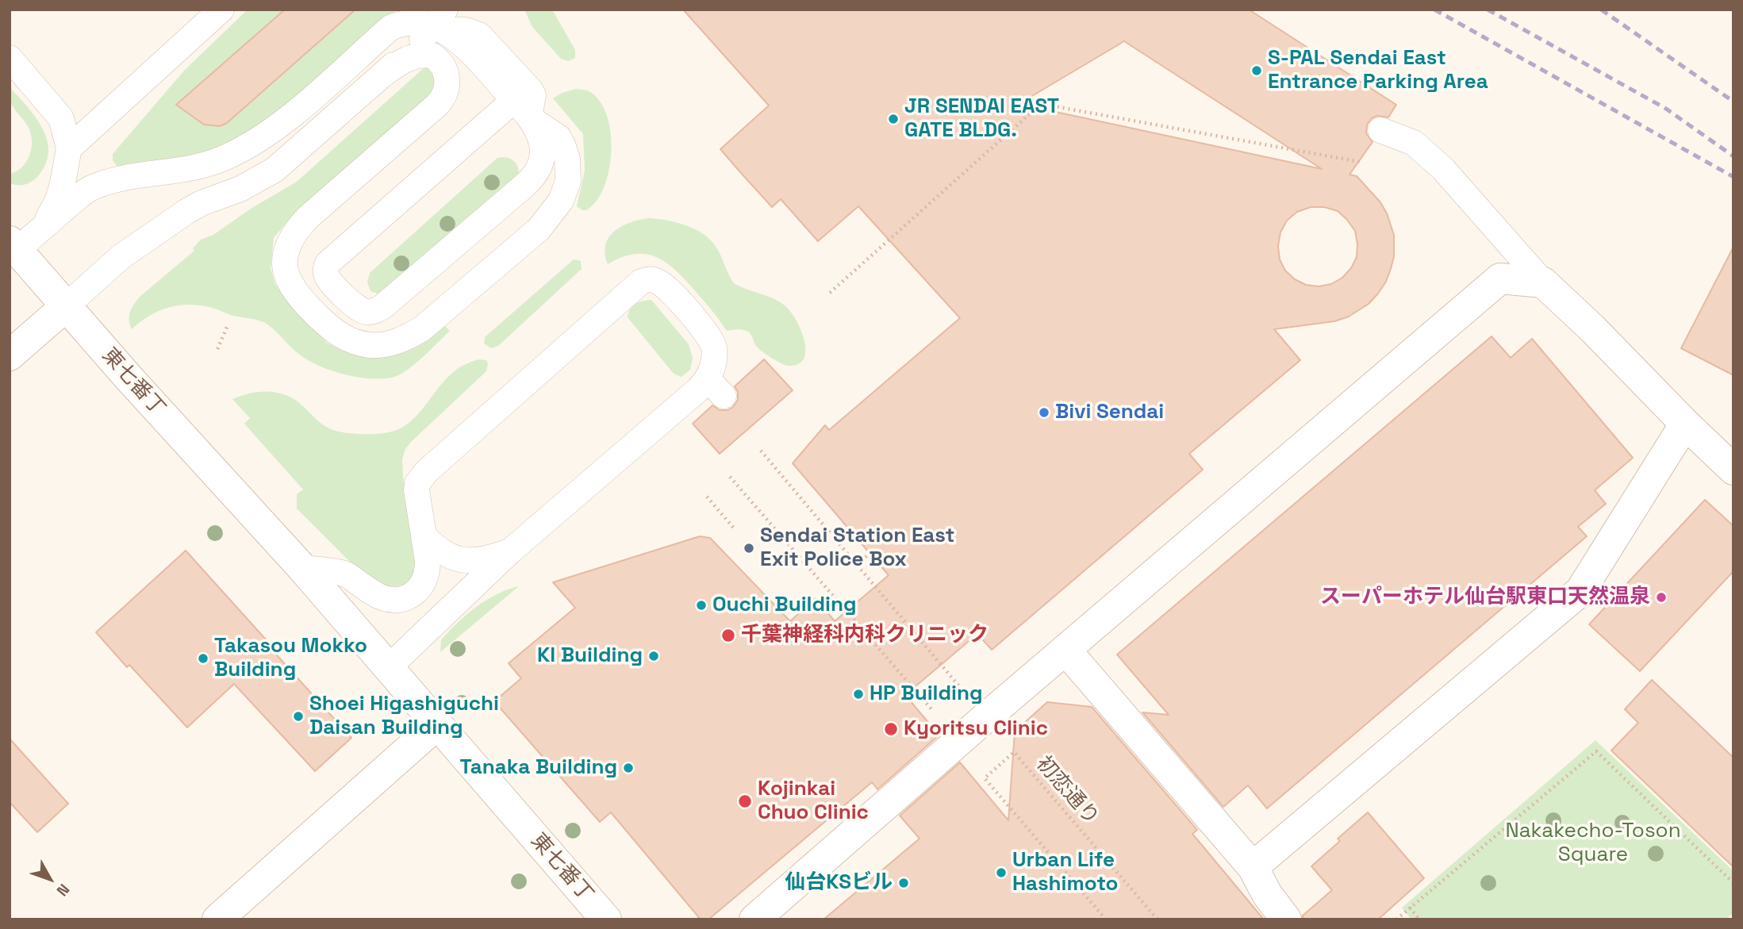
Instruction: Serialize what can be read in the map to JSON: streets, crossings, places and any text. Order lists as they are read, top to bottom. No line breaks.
{"streets":{"street":["東七番丁"],"path":["初恋通り"]},"parks":["Nakakecho-Toson Square"],"places":["S-PAL Sendai East Entrance Parking Area","JR SENDAI EAST GATE BLDG.","Bivi Sendai","Sendai Station East Exit Police Box","スーパーホテル仙台駅東口天然温泉","Ouchi Building","千葉神経科内科クリニック","KI Building","Takasou Mokko Building","HP Building","Shoei Higashiguchi Daisan Building","Kyoritsu Clinic","Tanaka Building","Kojinkai Chuo Clinic","Urban Life Hashimoto","仙台KSビル"],"north":"bottom right"}
